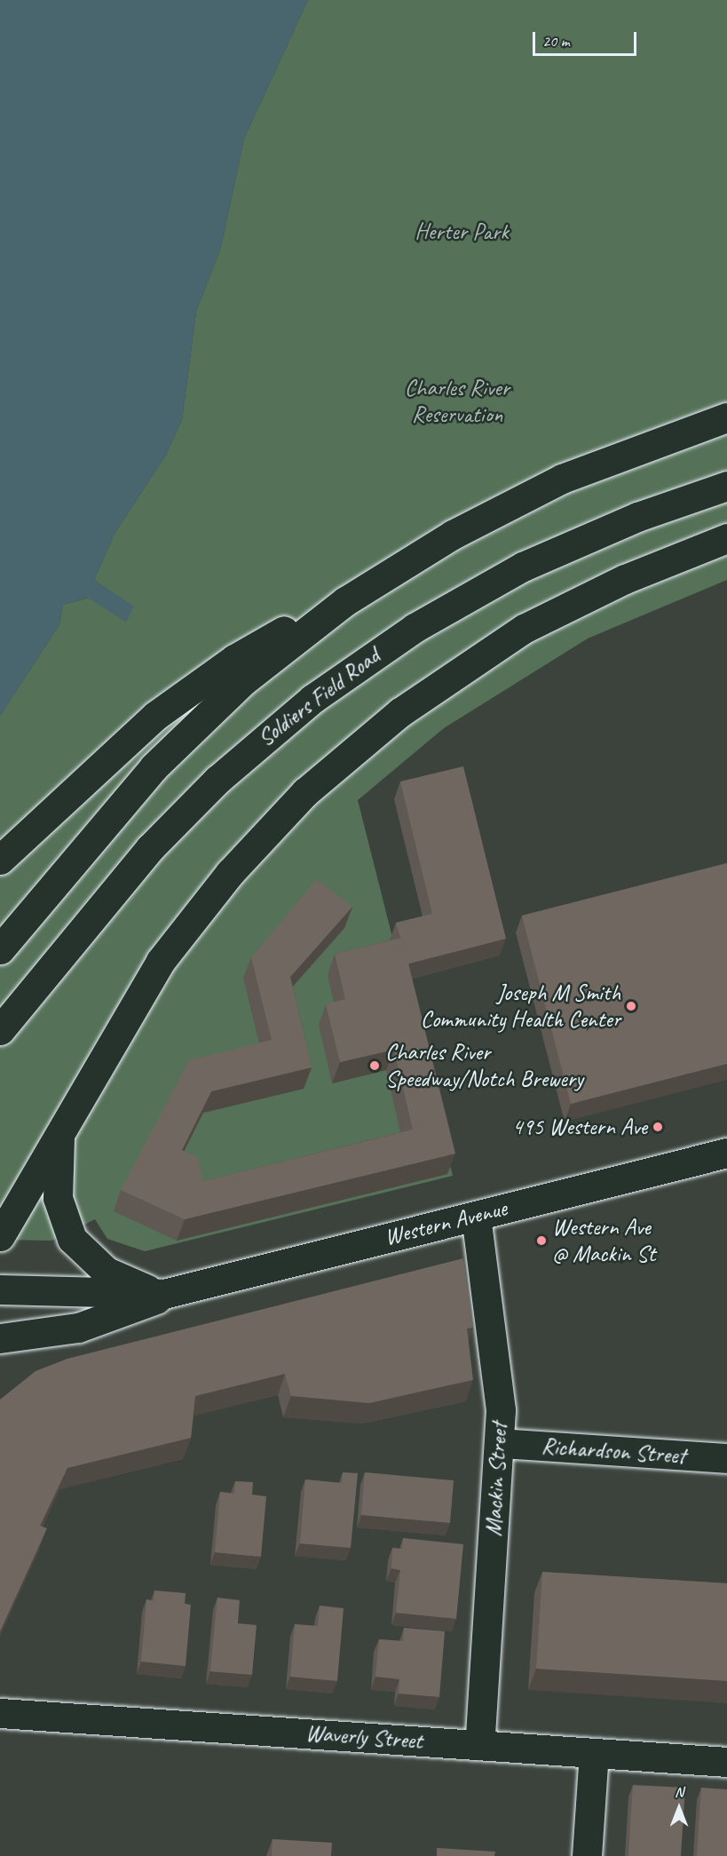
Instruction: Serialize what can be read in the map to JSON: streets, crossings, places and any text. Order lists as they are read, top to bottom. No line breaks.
{"streets":{"main road":["Soldiers Field Road","Western Avenue","Richardson Street","Mackin Street","Waverly Street"]},"crossings":[["Western Avenue","Mackin Street"],["Richardson Street","Mackin Street"],["Mackin Street","Waverly Street"]],"parks":["Herter Park","Charles River Reservation"],"places":["Joseph M Smith Community Health Center","Charles River Speedway/Notch Brewery","495 Western Ave","Western Ave @ Mackin St"],"scale_bar":"20 m","north":"top"}
